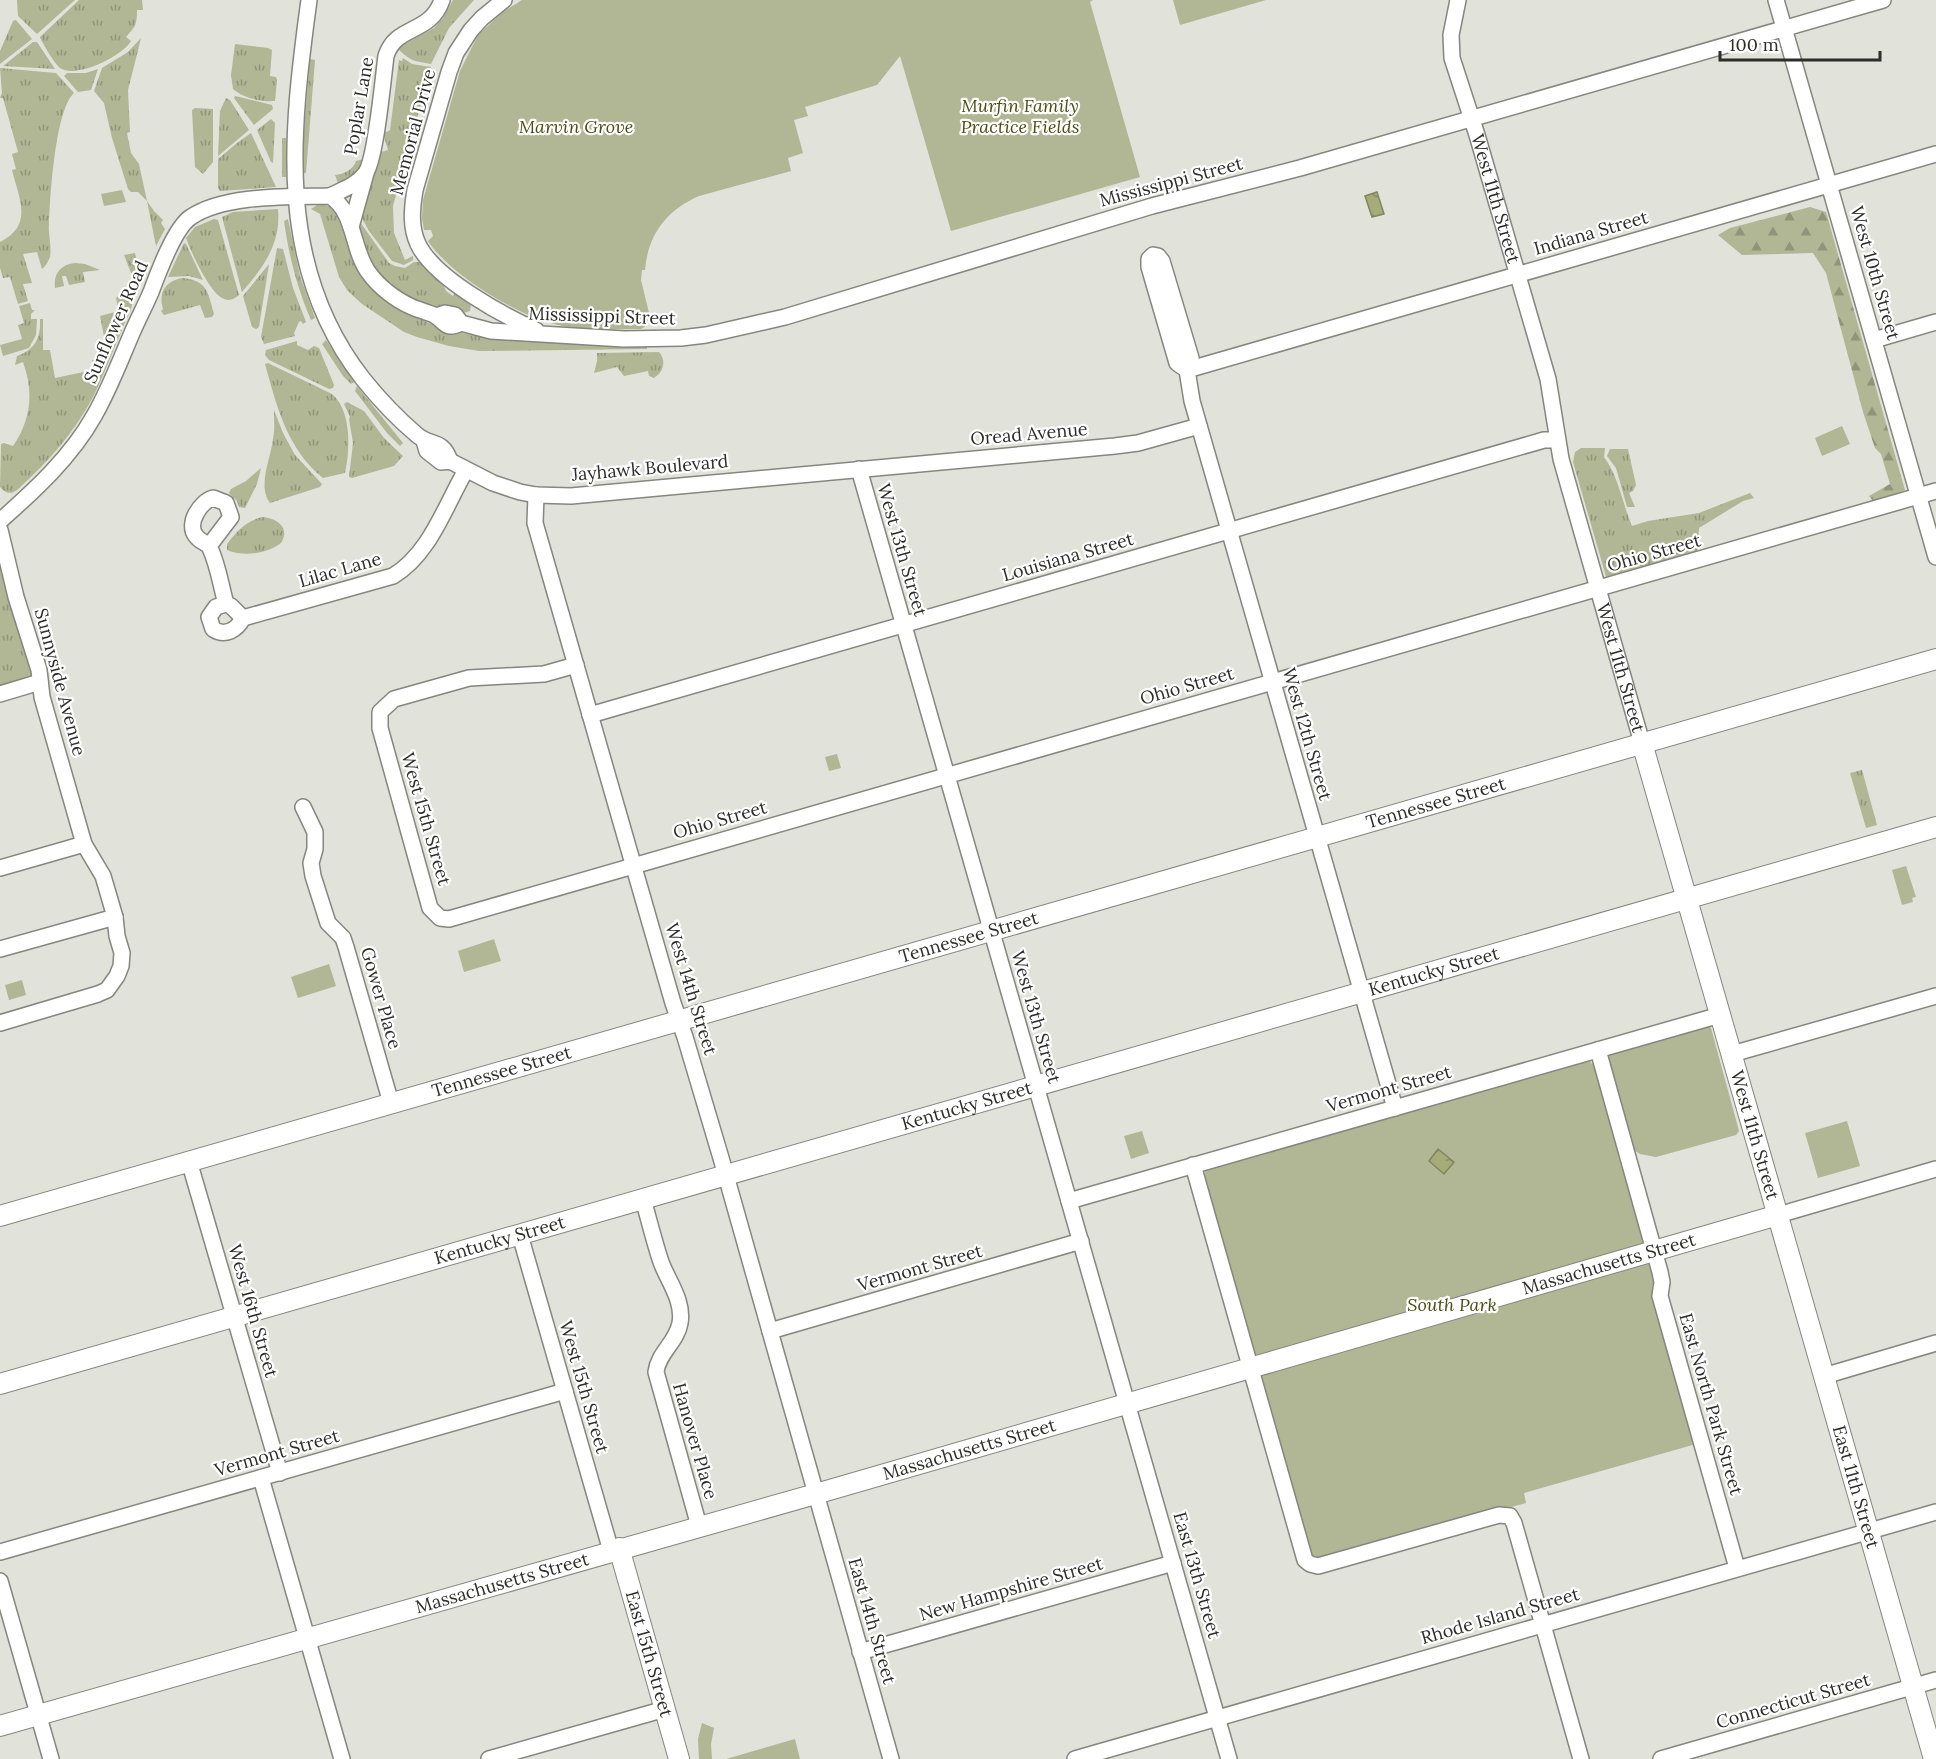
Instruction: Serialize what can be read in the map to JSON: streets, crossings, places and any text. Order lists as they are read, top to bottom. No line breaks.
{"streets":{"main road":["West 11th Street","Tennessee Street","Kentucky Street","Massachusetts Street","East 11th Street","East 15th Street"],"street":["Poplar Lane","Memorial Drive","Mississippi Street","Indiana Street","West 10th Street","Sunflower Road","Oread Avenue","Jayhawk Boulevard","West 13th Street","Ohio Street","Louisiana Street","Lilac Lane","Sunnyside Avenue","West 12th Street","West 15th Street","West 14th Street","Gower Place","Vermont Street","West 16th Street","East North Park Street","Hanover Place","East 13th Street","New Hampshire Street","Rhode Island Street","East 14th Street","Connecticut Street"]},"crossings":[["Poplar Lane","Mississippi Street"],["Memorial Drive","Mississippi Street"],["Mississippi Street","West 11th Street"],["Mississippi Street","West 10th Street"],["West 11th Street","Indiana Street"],["West 11th Street","Ohio Street"],["West 11th Street","Louisiana Street"],["West 11th Street","Tennessee Street"],["West 11th Street","Kentucky Street"],["West 11th Street","Vermont Street"],["West 11th Street","Massachusetts Street"],["West 11th Street","East 11th Street"],["Indiana Street","West 10th Street"],["Indiana Street","West 12th Street"],["West 10th Street","Ohio Street"],["Sunflower Road","Jayhawk Boulevard"],["Oread Avenue","Jayhawk Boulevard"],["Oread Avenue","West 13th Street"],["Oread Avenue","West 12th Street"],["Jayhawk Boulevard","West 13th Street"],["Jayhawk Boulevard","Lilac Lane"],["Jayhawk Boulevard","West 14th Street"],["West 13th Street","Ohio Street"],["West 13th Street","Louisiana Street"],["West 13th Street","Tennessee Street"],["West 13th Street","Kentucky Street"],["West 13th Street","Vermont Street"],["West 13th Street","Massachusetts Street"],["West 13th Street","East 13th Street"],["Ohio Street","West 12th Street"],["Ohio Street","West 15th Street"],["Ohio Street","West 14th Street"],["Louisiana Street","West 12th Street"],["Louisiana Street","West 14th Street"],["West 12th Street","Tennessee Street"],["West 12th Street","Kentucky Street"],["West 12th Street","Vermont Street"],["Tennessee Street","West 14th Street"],["Tennessee Street","Gower Place"],["Tennessee Street","West 16th Street"],["West 15th Street","Kentucky Street"],["West 15th Street","West 14th Street"],["West 15th Street","Vermont Street"],["West 15th Street","Massachusetts Street"],["West 15th Street","East 15th Street"],["Kentucky Street","West 14th Street"],["Kentucky Street","West 16th Street"],["Kentucky Street","Hanover Place"],["West 14th Street","Vermont Street"],["West 14th Street","Massachusetts Street"],["West 14th Street","East 14th Street"],["Vermont Street","West 16th Street"],["Vermont Street","East North Park Street"],["Massachusetts Street","East North Park Street"],["Massachusetts Street","Hanover Place"],["Massachusetts Street","East 11th Street"],["Massachusetts Street","East 13th Street"],["Massachusetts Street","East 14th Street"],["Massachusetts Street","East 15th Street"],["East North Park Street","Rhode Island Street"],["East 11th Street","Rhode Island Street"],["East 11th Street","Connecticut Street"],["East 13th Street","New Hampshire Street"],["East 13th Street","Rhode Island Street"],["New Hampshire Street","East 14th Street"]],"parks":["Murfin Family Practice Fields","Marvin Grove","South Park"],"scale_bar":"100 m"}
